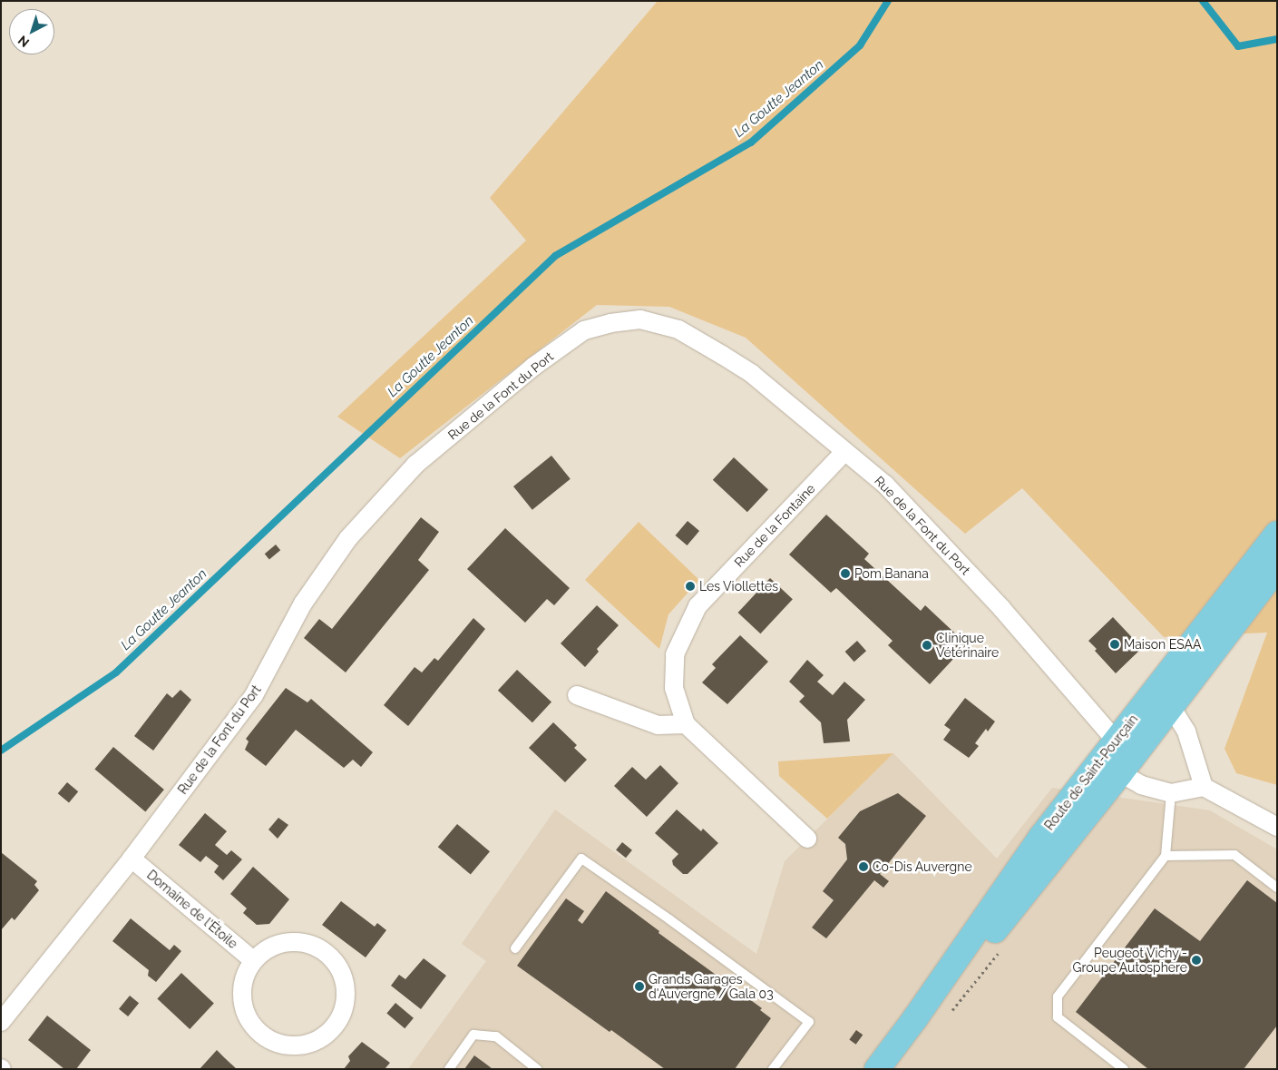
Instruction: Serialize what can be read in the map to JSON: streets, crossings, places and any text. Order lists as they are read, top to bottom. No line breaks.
{"streets":{"main road":["Route de Saint-Pourçain"],"street":["Rue de la Font du Port","Rue de la Fontaine","Domaine de l'Étoile"]},"crossings":[["Rue de la Font du Port","Rue de la Fontaine"],["Rue de la Font du Port","Route de Saint-Pourçain"],["Rue de la Font du Port","Domaine de l'Étoile"]],"water":["La Goutte Jeanton"],"places":["Pom Banana","Les Viollettes","Maison ESAA","Clinique Vétérinaire","Co-Dis Auvergne","Peugeot Vichy - Groupe Autosphere","Grands Garages d'Auvergne / Gala 03"],"north":"bottom left"}
